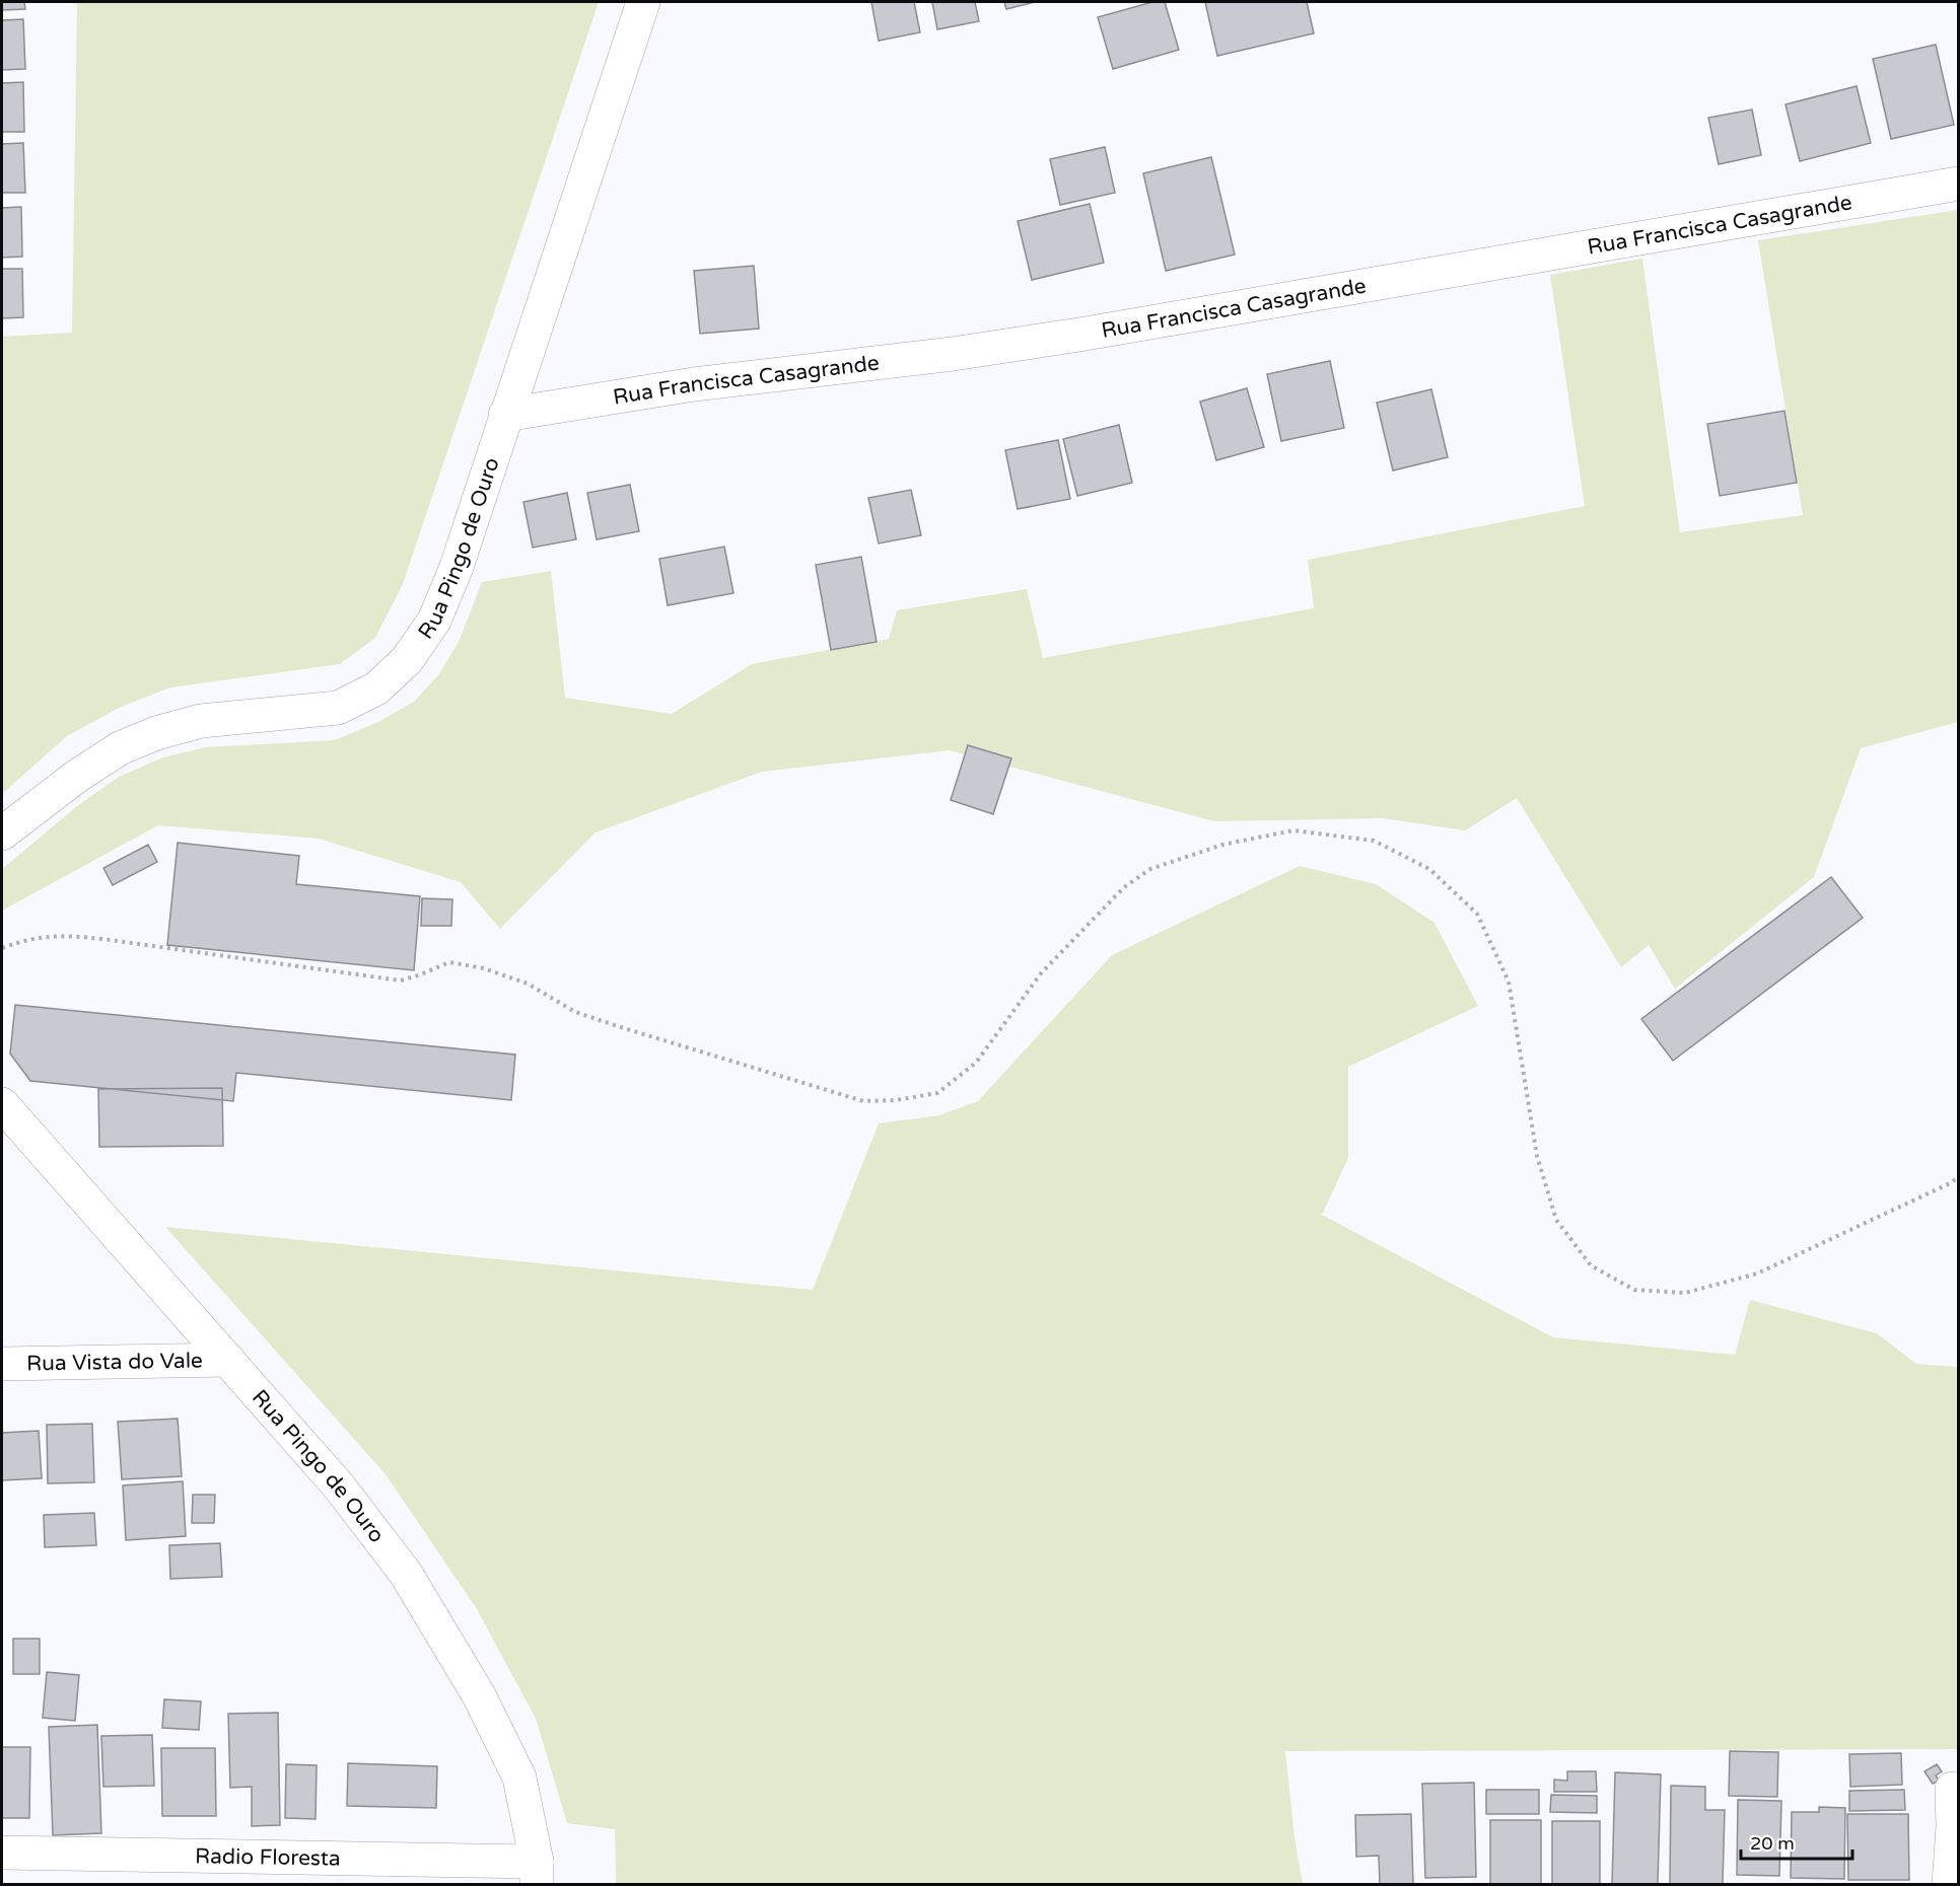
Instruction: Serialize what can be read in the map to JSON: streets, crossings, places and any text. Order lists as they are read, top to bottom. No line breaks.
{"streets":{"street":["Rua Francisca Casagrande","Rua Pingo de Ouro","Rua Vista do Vale","Radio Floresta"]},"crossings":[["Rua Francisca Casagrande","Rua Pingo de Ouro"],["Rua Pingo de Ouro","Rua Vista do Vale"],["Rua Pingo de Ouro","Radio Floresta"]],"scale_bar":"20 m"}
